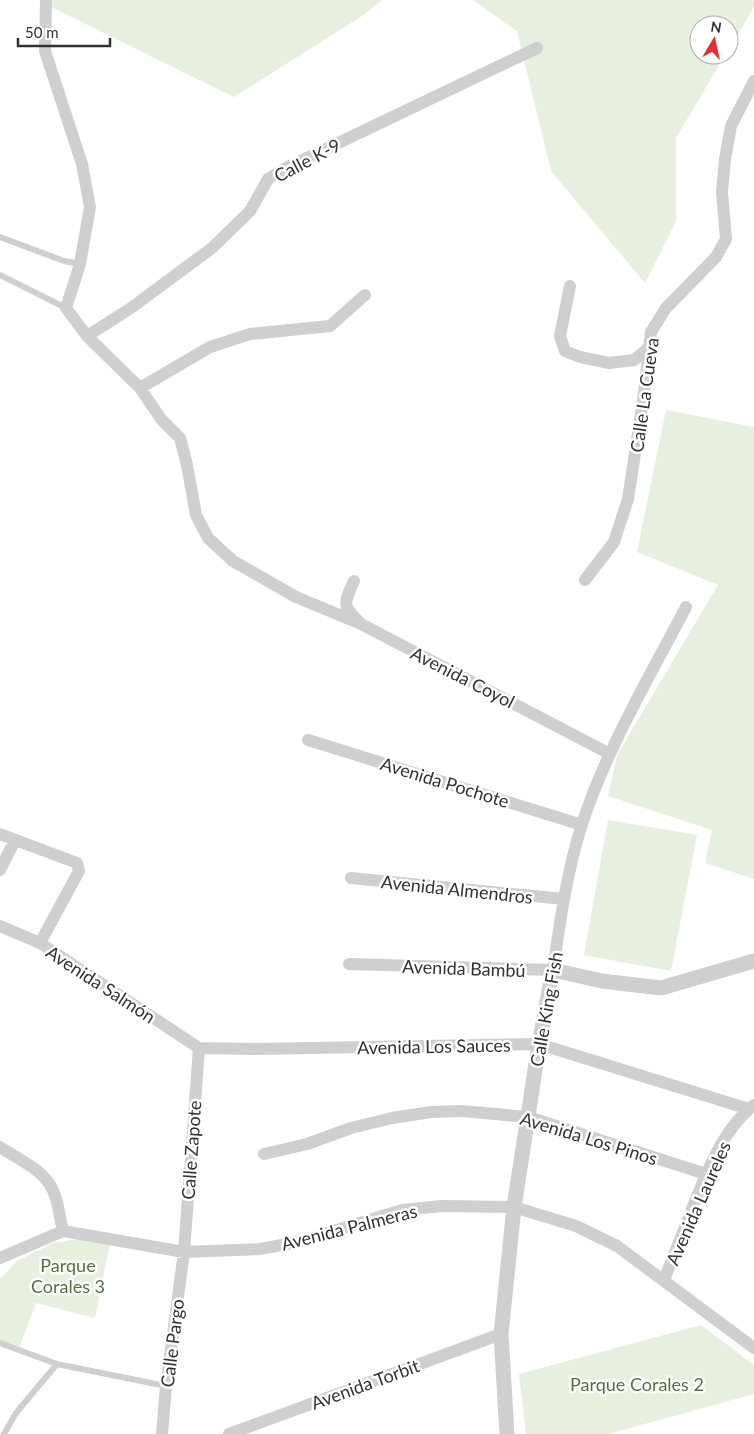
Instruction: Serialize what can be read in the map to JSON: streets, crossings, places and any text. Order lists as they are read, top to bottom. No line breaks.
{"streets":{"street":["Calle K-9","Calle La Cueva","Avenida Coyol","Avenida Pochote","Avenida Almendros","Avenida Bambú","Avenida Salmón","Calle King Fish","Avenida Los Sauces","Avenida Los Pinos","Calle Zapote","Avenida Laureles","Avenida Palmeras","Calle Pargo","Avenida Torbit"]},"crossings":[["Avenida Coyol","Calle King Fish"],["Avenida Pochote","Calle King Fish"],["Avenida Almendros","Calle King Fish"],["Avenida Bambú","Calle King Fish"],["Avenida Salmón","Avenida Los Sauces"],["Avenida Salmón","Calle Zapote"],["Calle King Fish","Avenida Los Sauces"],["Calle King Fish","Avenida Los Pinos"],["Calle King Fish","Avenida Palmeras"],["Calle King Fish","Avenida Torbit"],["Avenida Los Sauces","Calle Zapote"],["Avenida Los Sauces","Avenida Laureles"],["Avenida Los Pinos","Avenida Laureles"],["Calle Zapote","Avenida Palmeras"],["Calle Zapote","Calle Pargo"],["Avenida Laureles","Avenida Palmeras"],["Avenida Palmeras","Calle Pargo"]],"parks":["Parque Corales 3","Parque Corales 2"],"scale_bar":"50 m","north":"top"}
